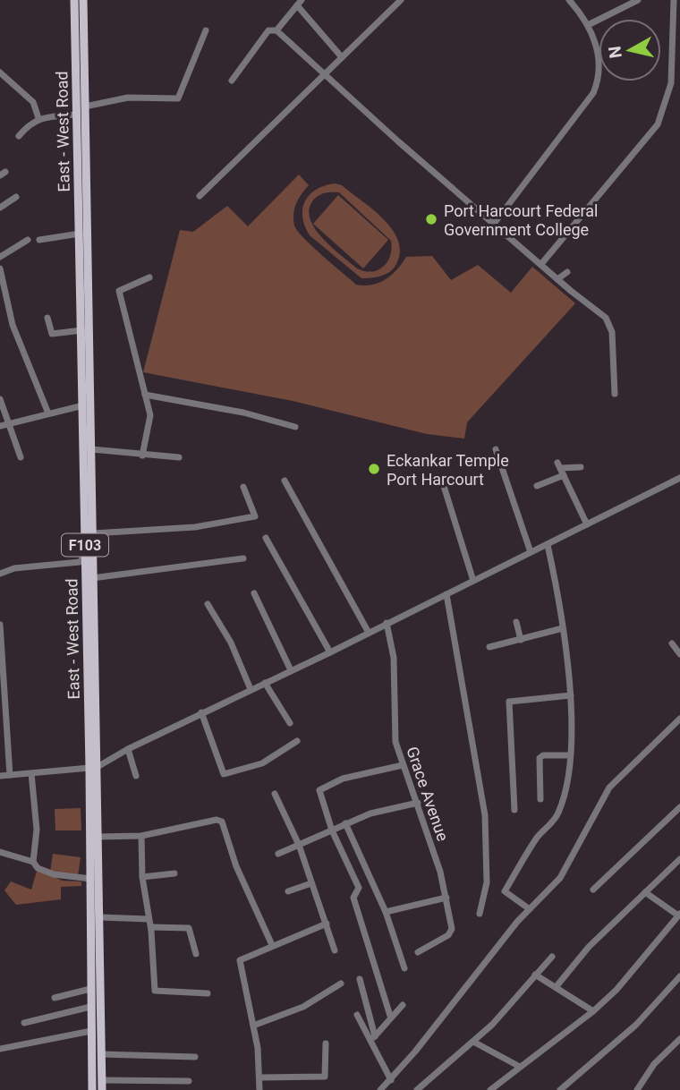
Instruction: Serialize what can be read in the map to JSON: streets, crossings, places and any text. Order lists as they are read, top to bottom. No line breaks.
{"streets":{"main road":["East - West Road","F103"],"street":["Grace Avenue"]},"places":["Port Harcourt Federal Government College","Eckankar Temple Port Harcourt"],"north":"left"}
